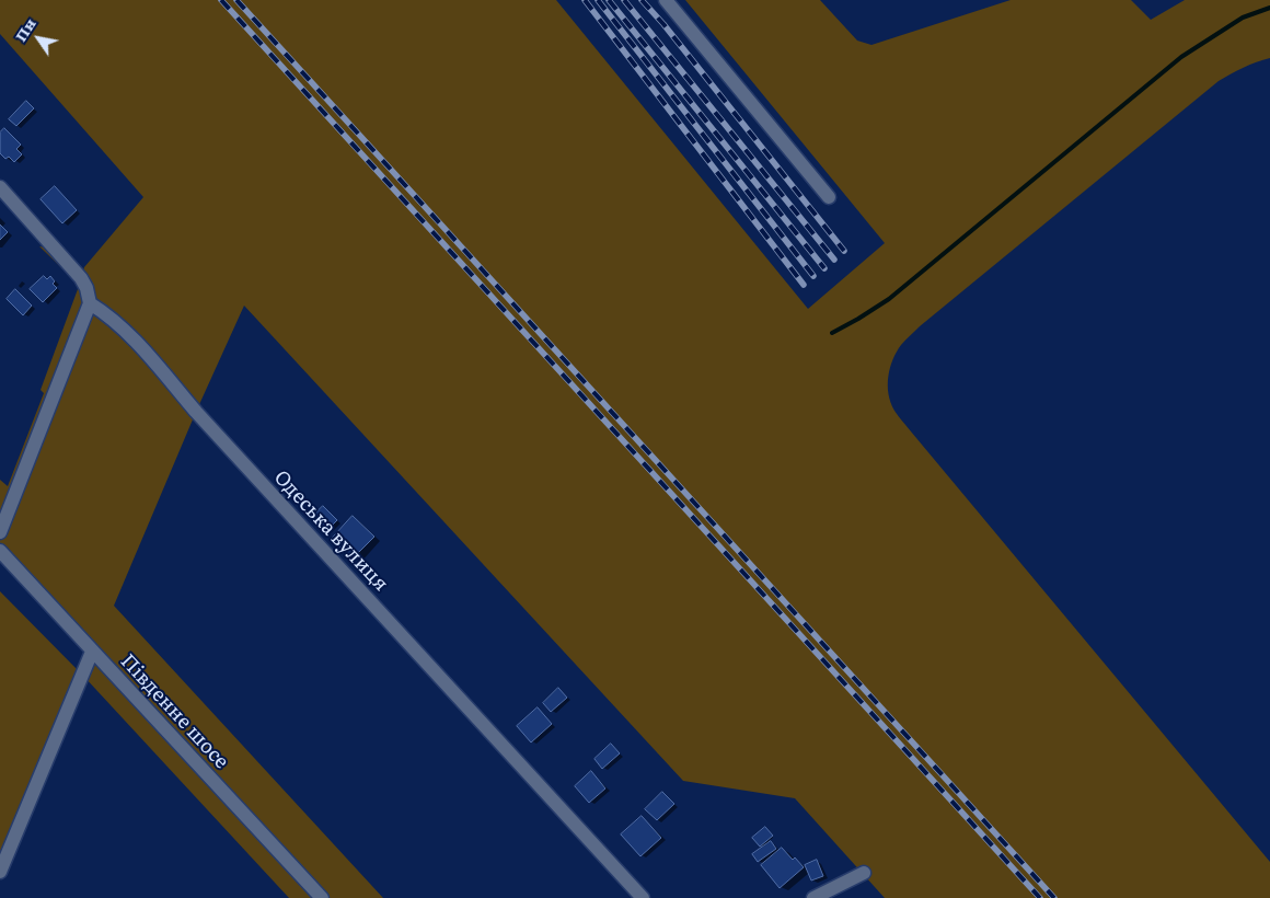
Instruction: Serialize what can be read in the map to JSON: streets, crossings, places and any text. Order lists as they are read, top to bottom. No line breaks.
{"streets":{"street":["Одеська вулиця","Південне шосе"]},"north":"top left"}
